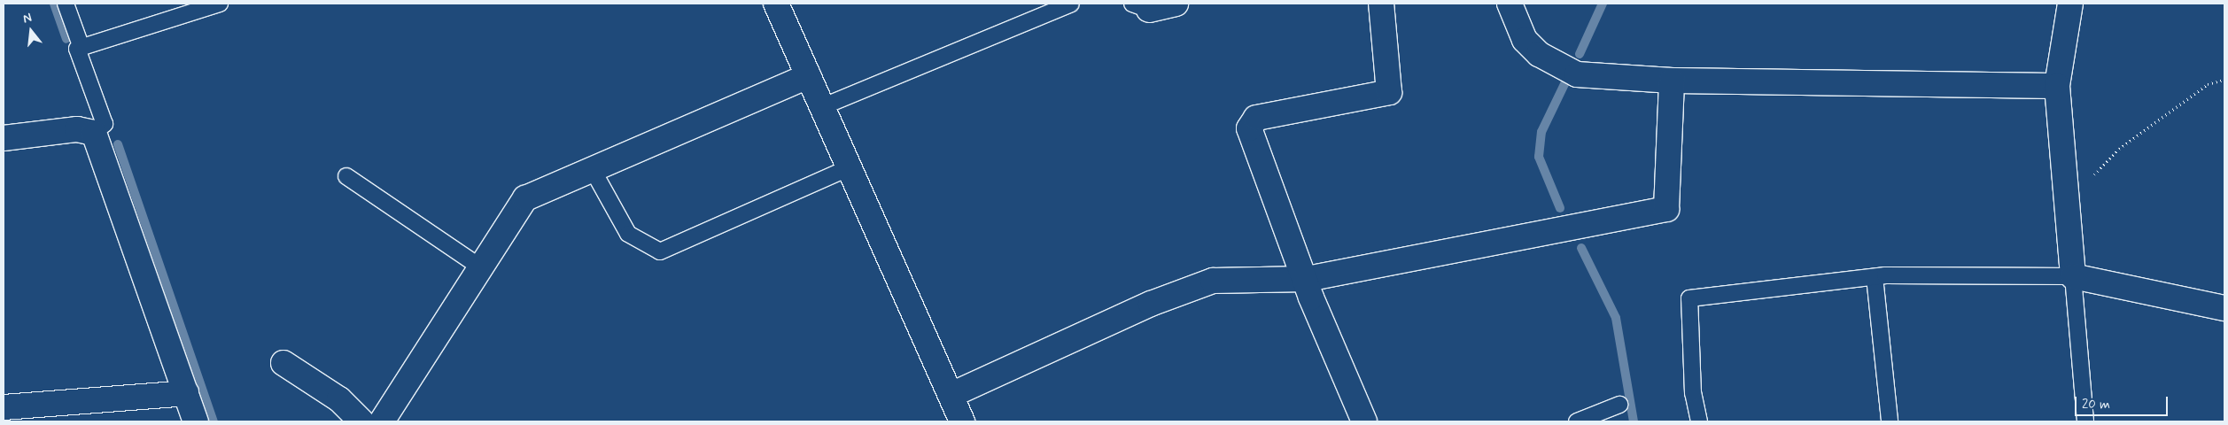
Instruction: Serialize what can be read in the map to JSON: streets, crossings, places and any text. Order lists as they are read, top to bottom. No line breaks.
{"scale_bar":"20 m","north":"top"}
